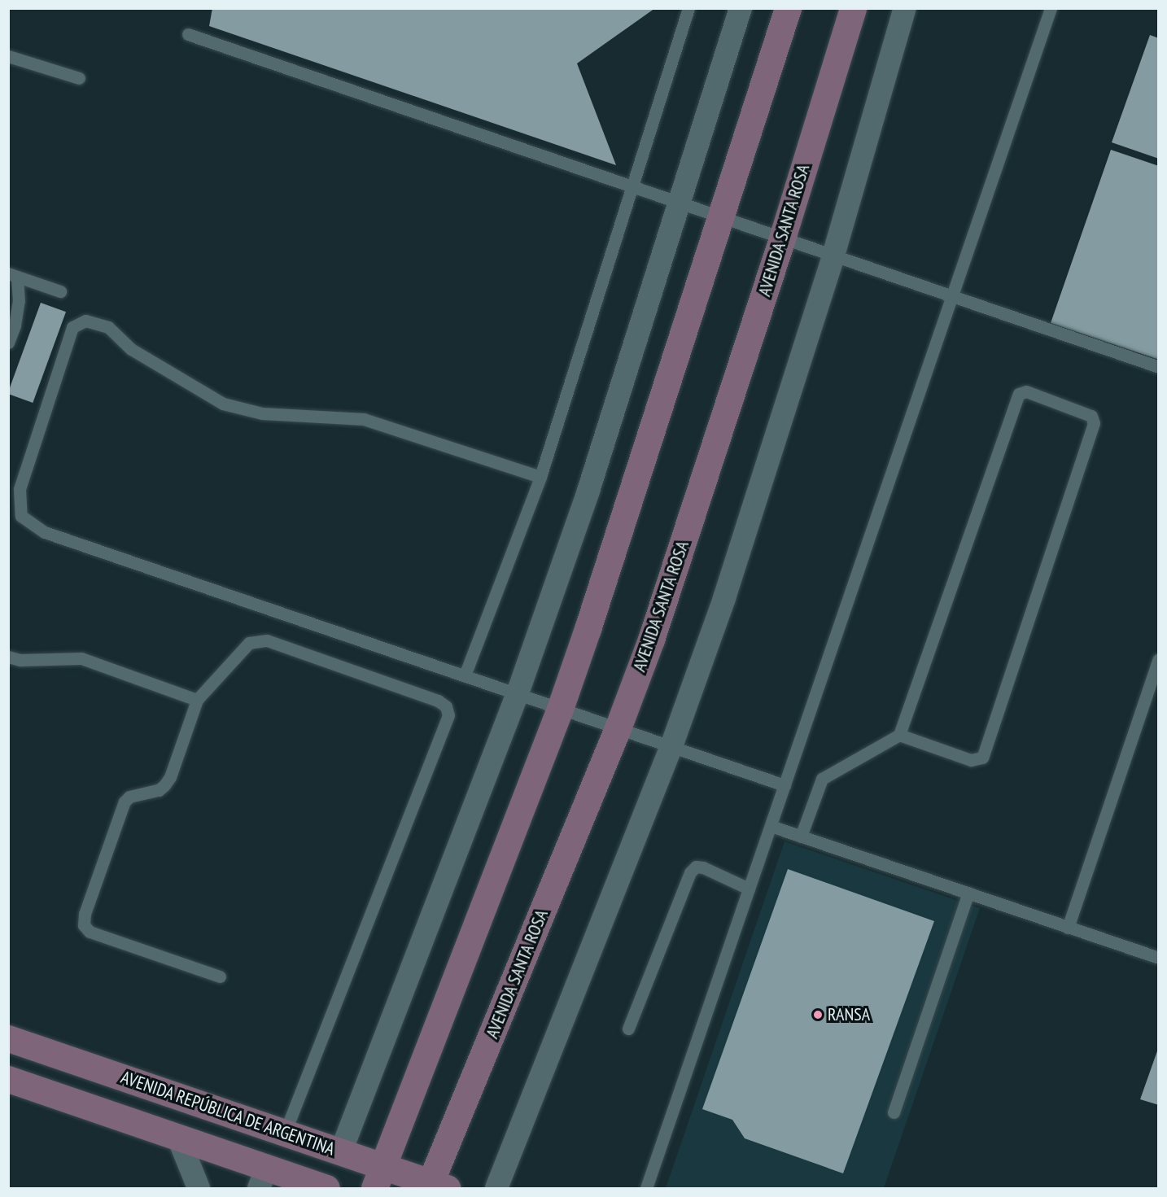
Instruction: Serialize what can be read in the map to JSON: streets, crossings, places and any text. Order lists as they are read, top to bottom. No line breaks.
{"streets":{"main road":["AVENIDA SANTA ROSA","AVENIDA REPÚBLICA DE ARGENTINA"]},"crossings":[["AVENIDA SANTA ROSA","AVENIDA REPÚBLICA DE ARGENTINA"]],"places":["RANSA"]}
